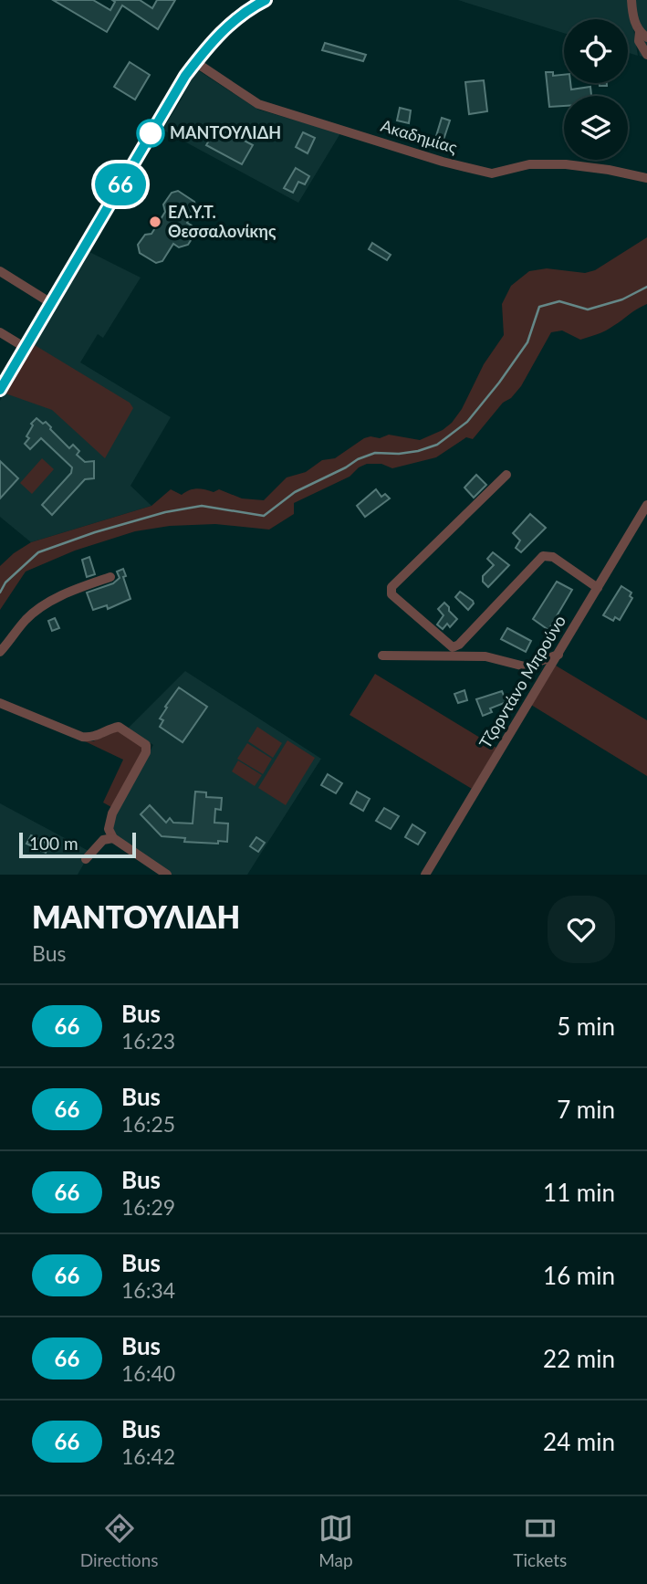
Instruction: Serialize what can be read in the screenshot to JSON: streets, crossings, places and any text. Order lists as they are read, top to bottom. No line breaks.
{"streets":{"street":["Ακαδημίας","Τζορντάνο Μπρούνο"]},"places":["ΜΑΝΤΟΥΛΙΔΗ","ΕΛ.Υ.Τ. Θεσσαλονίκης"],"lines":["bus line 66"],"scale_bar":"100 m","page":{"on_map":"66","scale":"100 m","heading":["ΜΑΝΤΟΥΛΙΔΗ","Bus"],"list":[{"mark":"66","name":"Bus","note":"16:23","value":"5 min"},{"mark":"66","name":"Bus","note":"16:25","value":"7 min"},{"mark":"66","name":"Bus","note":"16:29","value":"11 min"},{"mark":"66","name":"Bus","note":"16:34","value":"16 min"},{"mark":"66","name":"Bus","note":"16:40","value":"22 min"},{"mark":"66","name":"Bus","note":"16:42","value":"24 min"}],"tabs":["Directions","Map","Tickets"]}}
